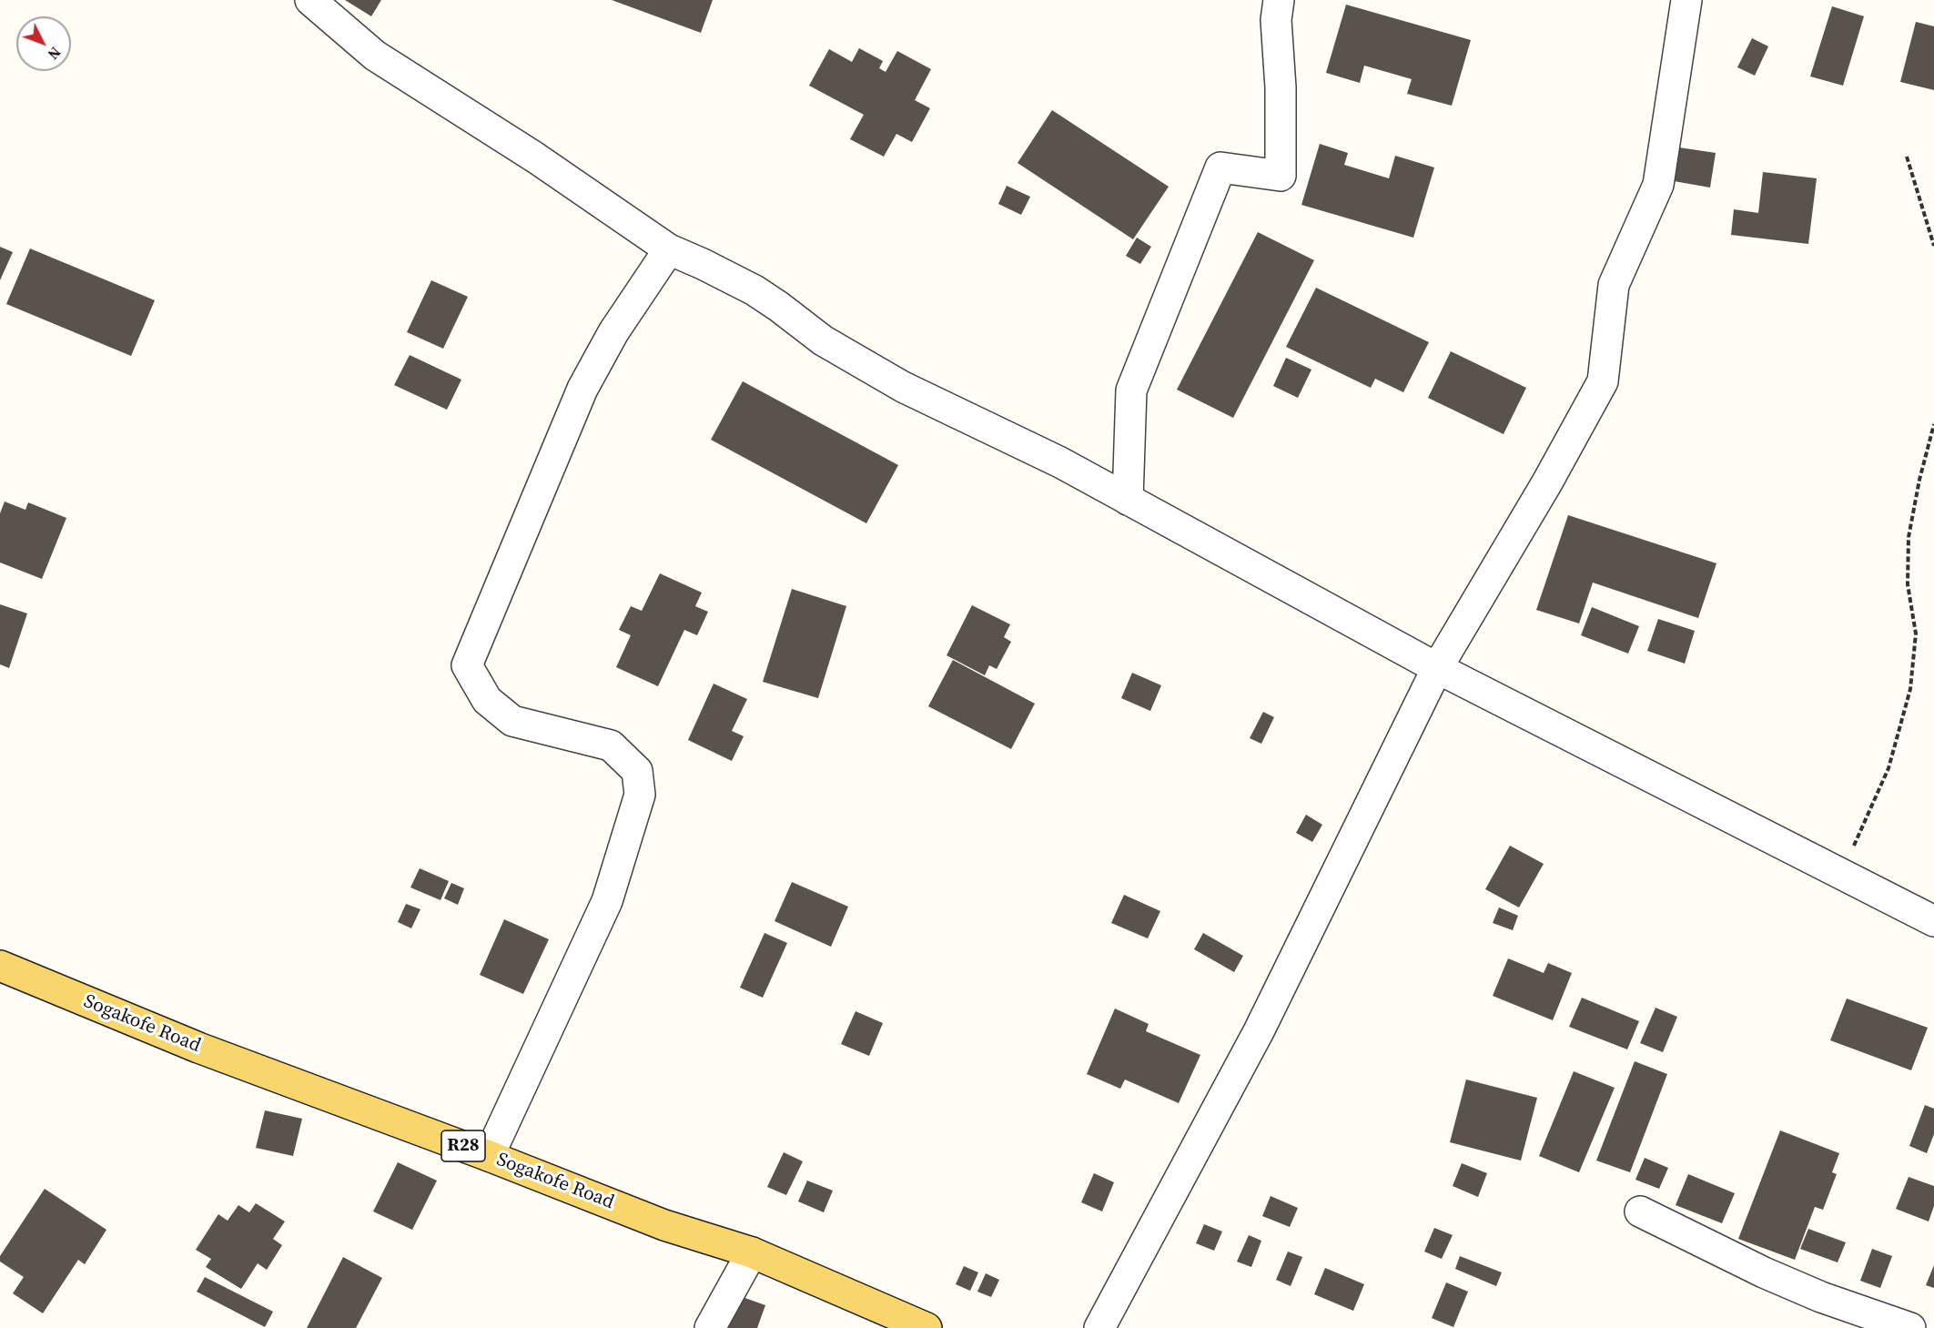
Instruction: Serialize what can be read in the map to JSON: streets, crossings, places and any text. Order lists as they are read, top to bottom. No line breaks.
{"streets":{"main road":["Sogakofe Road","R28"]},"north":"bottom right"}
